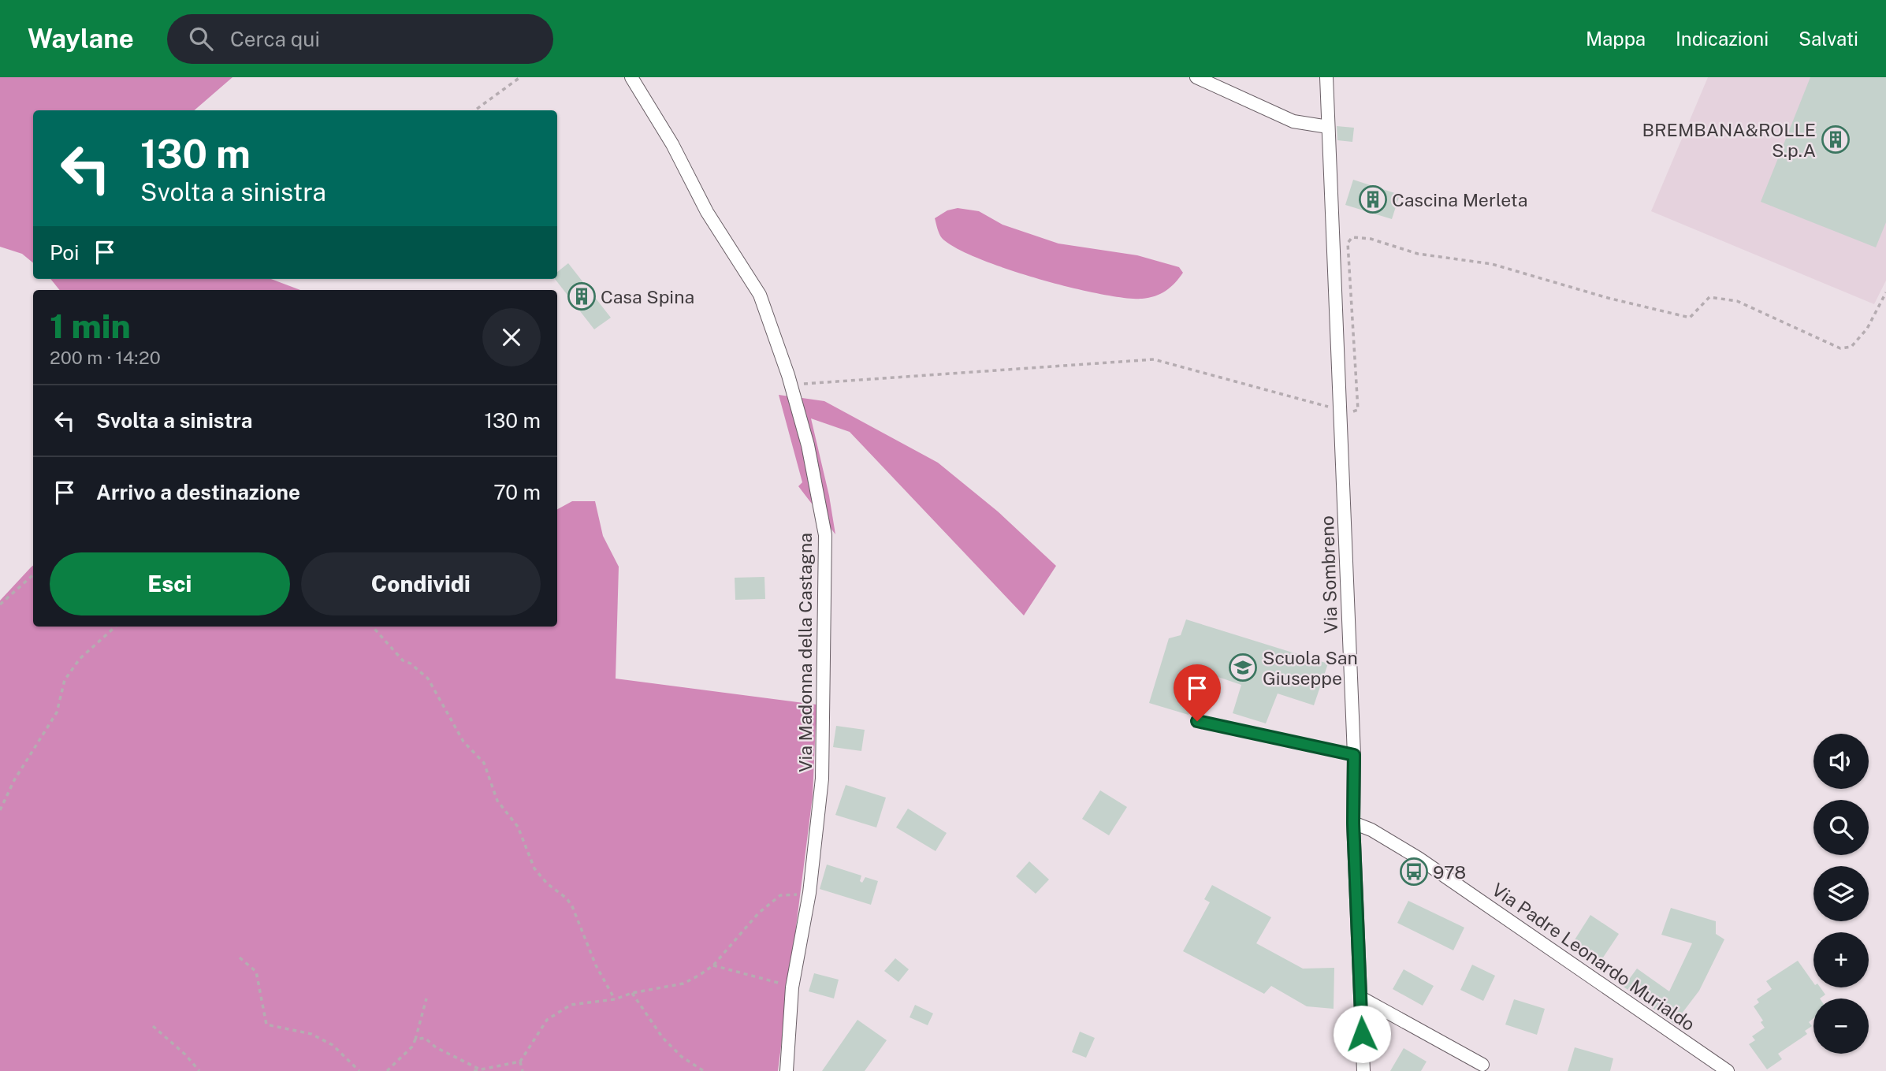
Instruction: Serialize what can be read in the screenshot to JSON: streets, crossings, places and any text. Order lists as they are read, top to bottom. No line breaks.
{"streets":{"street":["Via Sombreno","Via Madonna della Castagna","Via Padre Leonardo Murialdo"]},"crossings":[["Via Sombreno","Via Padre Leonardo Murialdo"]],"places":{"building":["BREMBANA&ROLLE S.p.A","Cascina Merleta","Casa Spina"],"school or university":["Scuola San Giuseppe"],"bus stop":["978"]},"page":{"header":"Waylane","search":"Cerca qui","nav":["Mappa","Indicazioni","Salvati"],"turn":["130 m","Svolta a sinistra"],"then":"Poi","heading":["1 min","200 m · 14:20"],"list":[{"name":"Svolta a sinistra","value":"130 m"},{"name":"Arrivo a destinazione","value":"70 m"}],"buttons":["Esci","Condividi"],"map_buttons":["+","−"]}}
